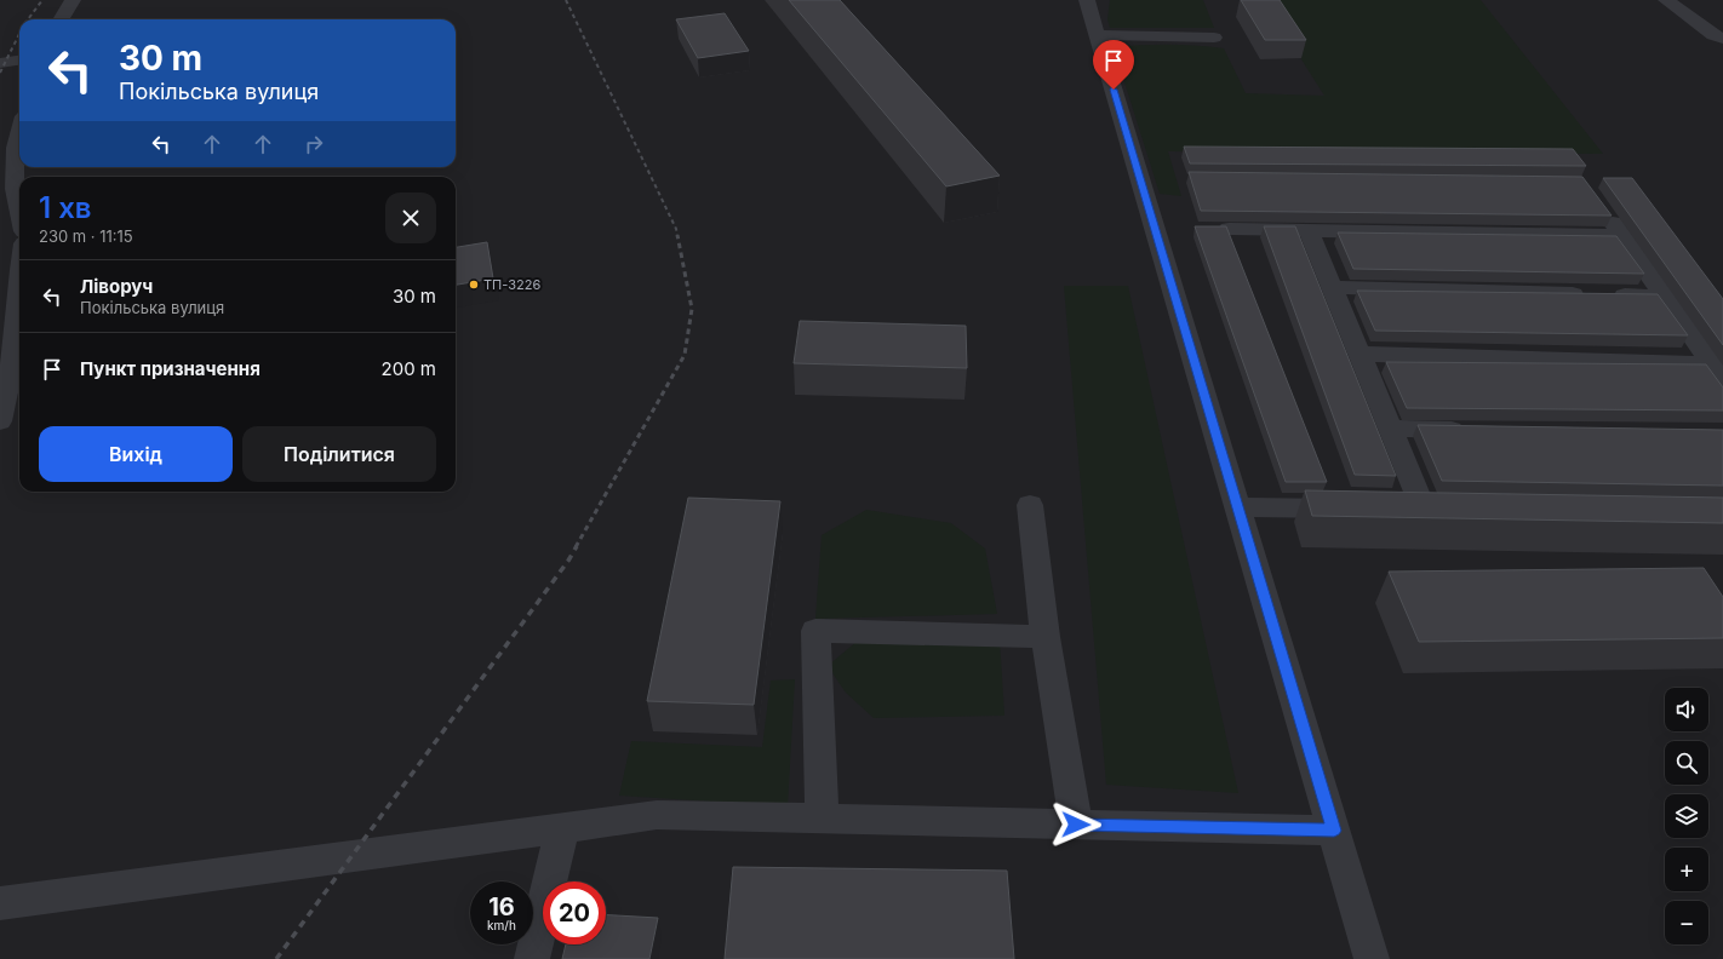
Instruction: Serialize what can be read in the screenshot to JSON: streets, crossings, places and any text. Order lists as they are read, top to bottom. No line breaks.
{"places":["ТП-3226"],"page":{"turn":["30 m","Покільська вулиця"],"heading":["1 хв","230 m · 11:15"],"list":[{"name":"Ліворуч","note":"Покільська вулиця","value":"30 m"},{"name":"Пункт призначення","value":"200 m"}],"buttons":["Вихід","Поділитися"],"map_buttons":["+","−"],"speed":"16 km/h","limit":"20"}}
